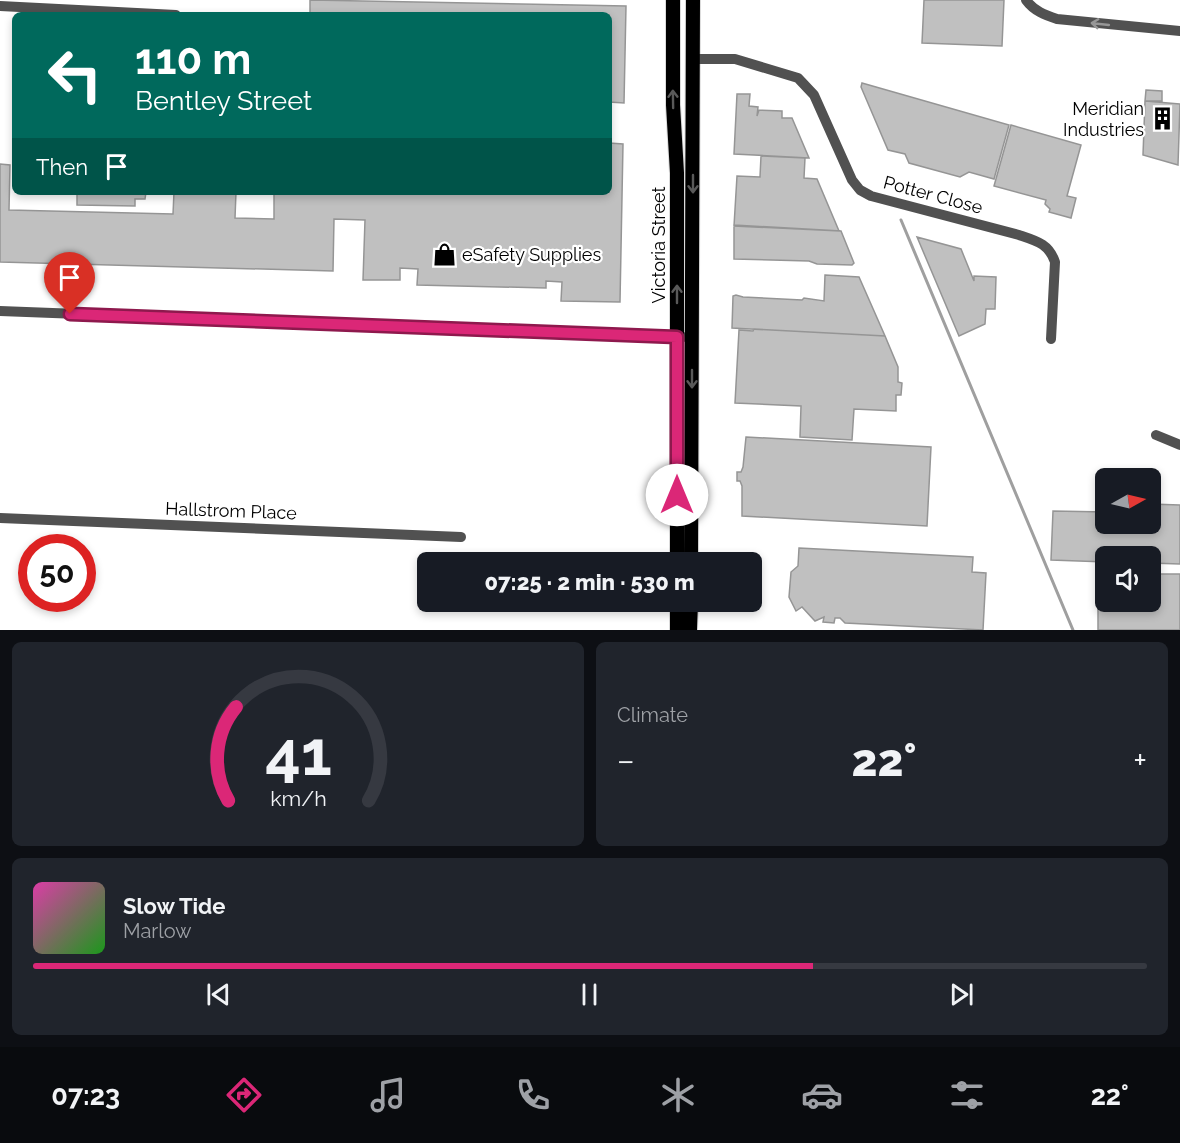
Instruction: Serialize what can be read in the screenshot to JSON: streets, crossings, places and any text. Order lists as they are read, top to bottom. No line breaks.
{"streets":{"main road":["Victoria Street"],"street":["Potter Close","Hallstrom Place"]},"crossings":[["Potter Close","Victoria Street"]],"places":{"building":["Meridian Industries"],"shop":["eSafety Supplies"]},"north":"right","page":{"turn":["110 m","Bentley Street"],"then":"Then","limit":"50","trip":"07:25 · 2 min · 530 m","tile":"Climate","heat":["−","22°","+"],"song":["Slow Tide","Marlow"],"tabs":["07:23","22°"],"gauge":["41","km/h"]}}
